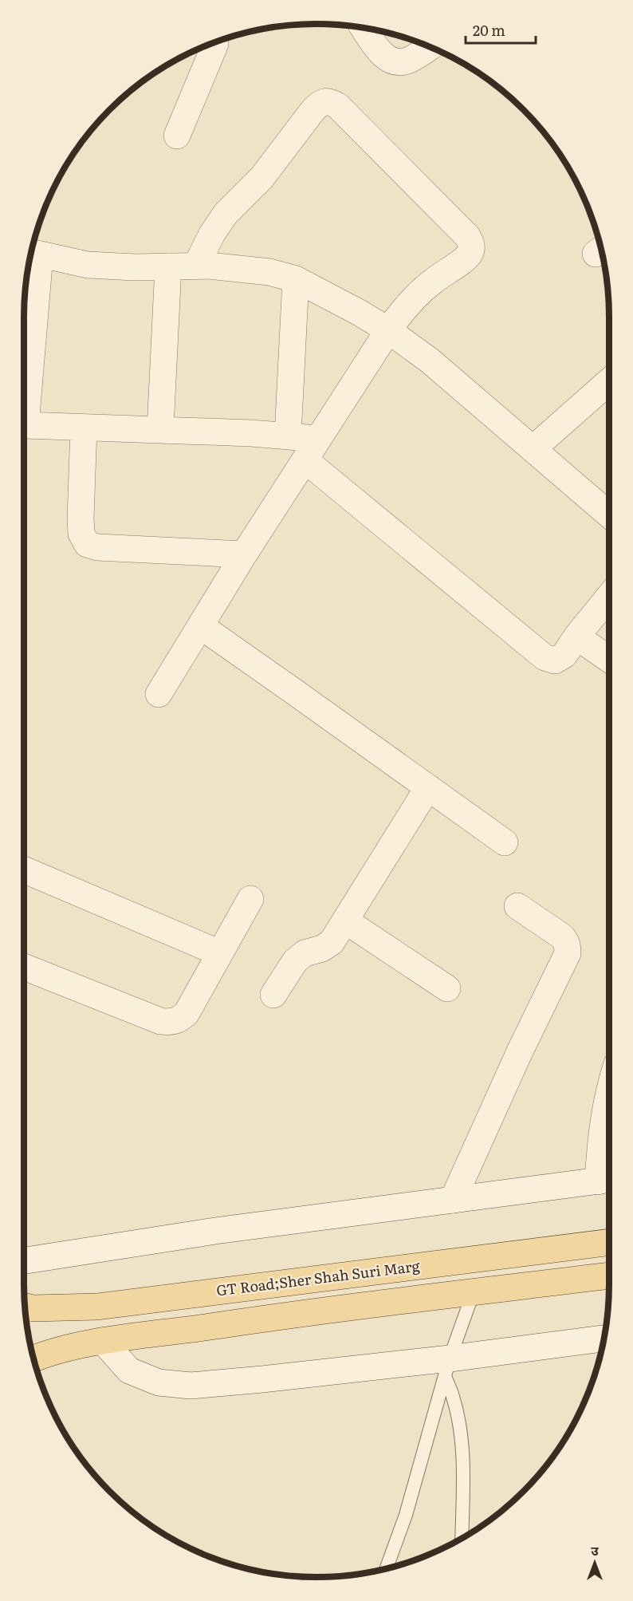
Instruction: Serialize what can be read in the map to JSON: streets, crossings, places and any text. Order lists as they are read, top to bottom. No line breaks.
{"streets":{"main road":["GT Road;Sher Shah Suri Marg"]},"scale_bar":"20 m","north":"top"}
